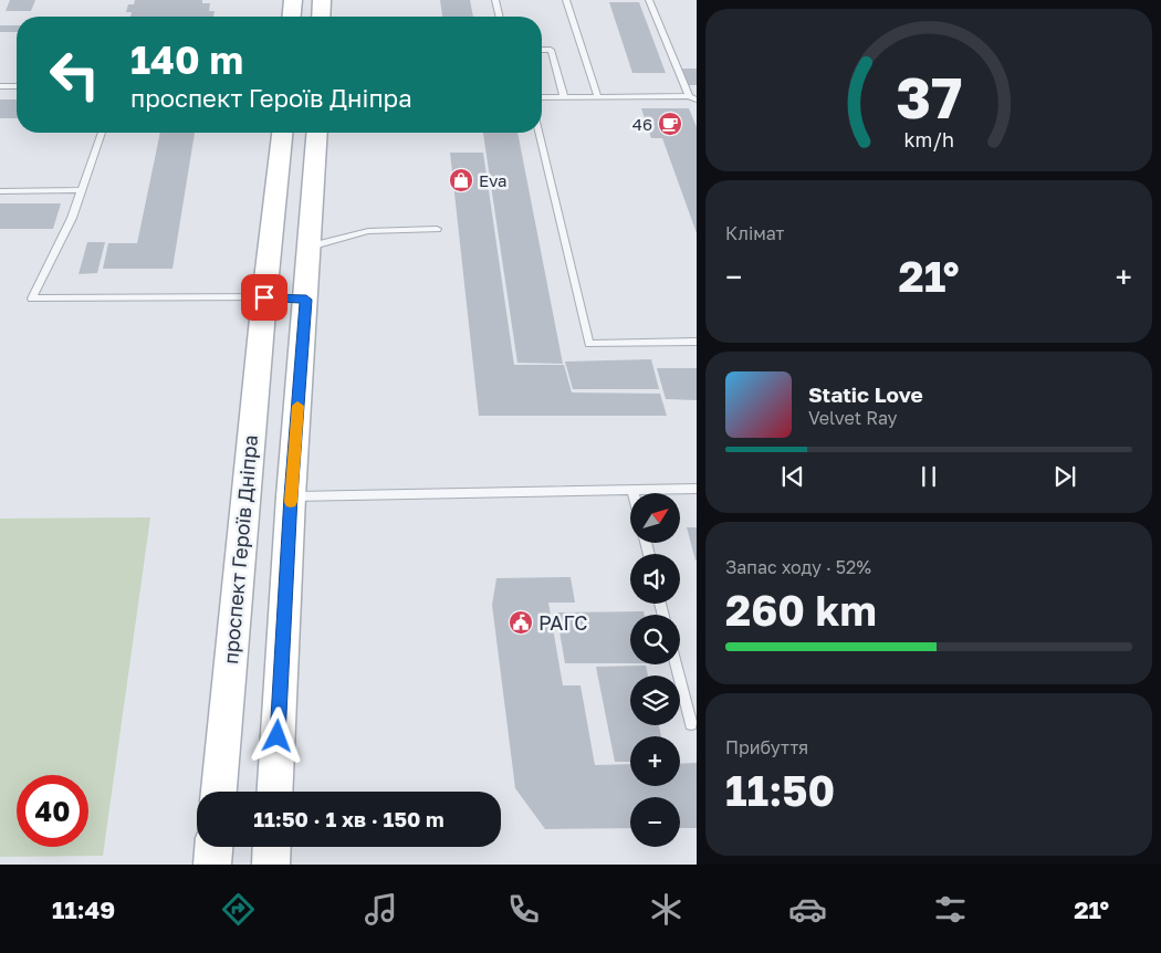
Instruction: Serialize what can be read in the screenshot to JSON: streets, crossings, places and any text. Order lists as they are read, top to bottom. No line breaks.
{"streets":{"street":["проспект Героїв Дніпра"]},"places":{"cafe":["46"],"shop":["Eva"],"public building":["РАГС"]},"north":"top right","page":{"turn":["140 m","проспект Героїв Дніпра"],"tile":["Клімат",["Запас ходу · 52%","260 km"],["Прибуття","11:50"]],"heat":["−","21°","+"],"song":["Static Love","Velvet Ray"],"map_buttons":["+","−"],"limit":"40","trip":"11:50 · 1 хв · 150 m","tabs":["11:49","21°"],"gauge":["37","km/h"]}}
